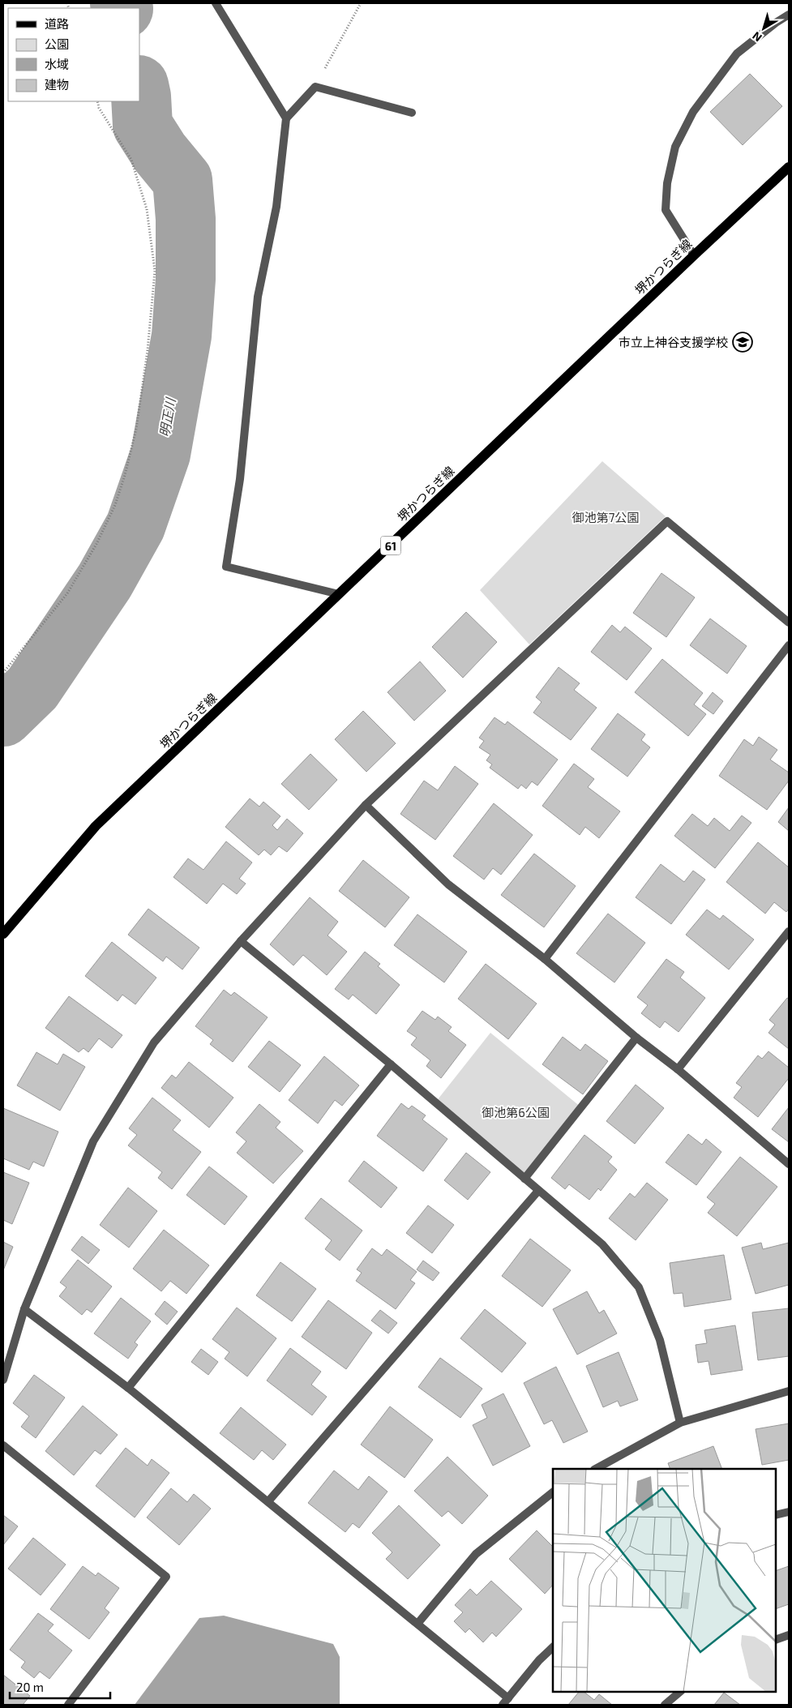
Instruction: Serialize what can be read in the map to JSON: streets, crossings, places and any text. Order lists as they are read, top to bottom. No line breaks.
{"streets":{"main road":["堺かつらぎ線","61"]},"water":["明正川"],"parks":["御池第7公園","御池第6公園"],"places":{"school or university":["市立上神谷支援学校"]},"legend":["道路","公園","水域","建物"],"scale_bar":"20 m","north":"bottom left"}
